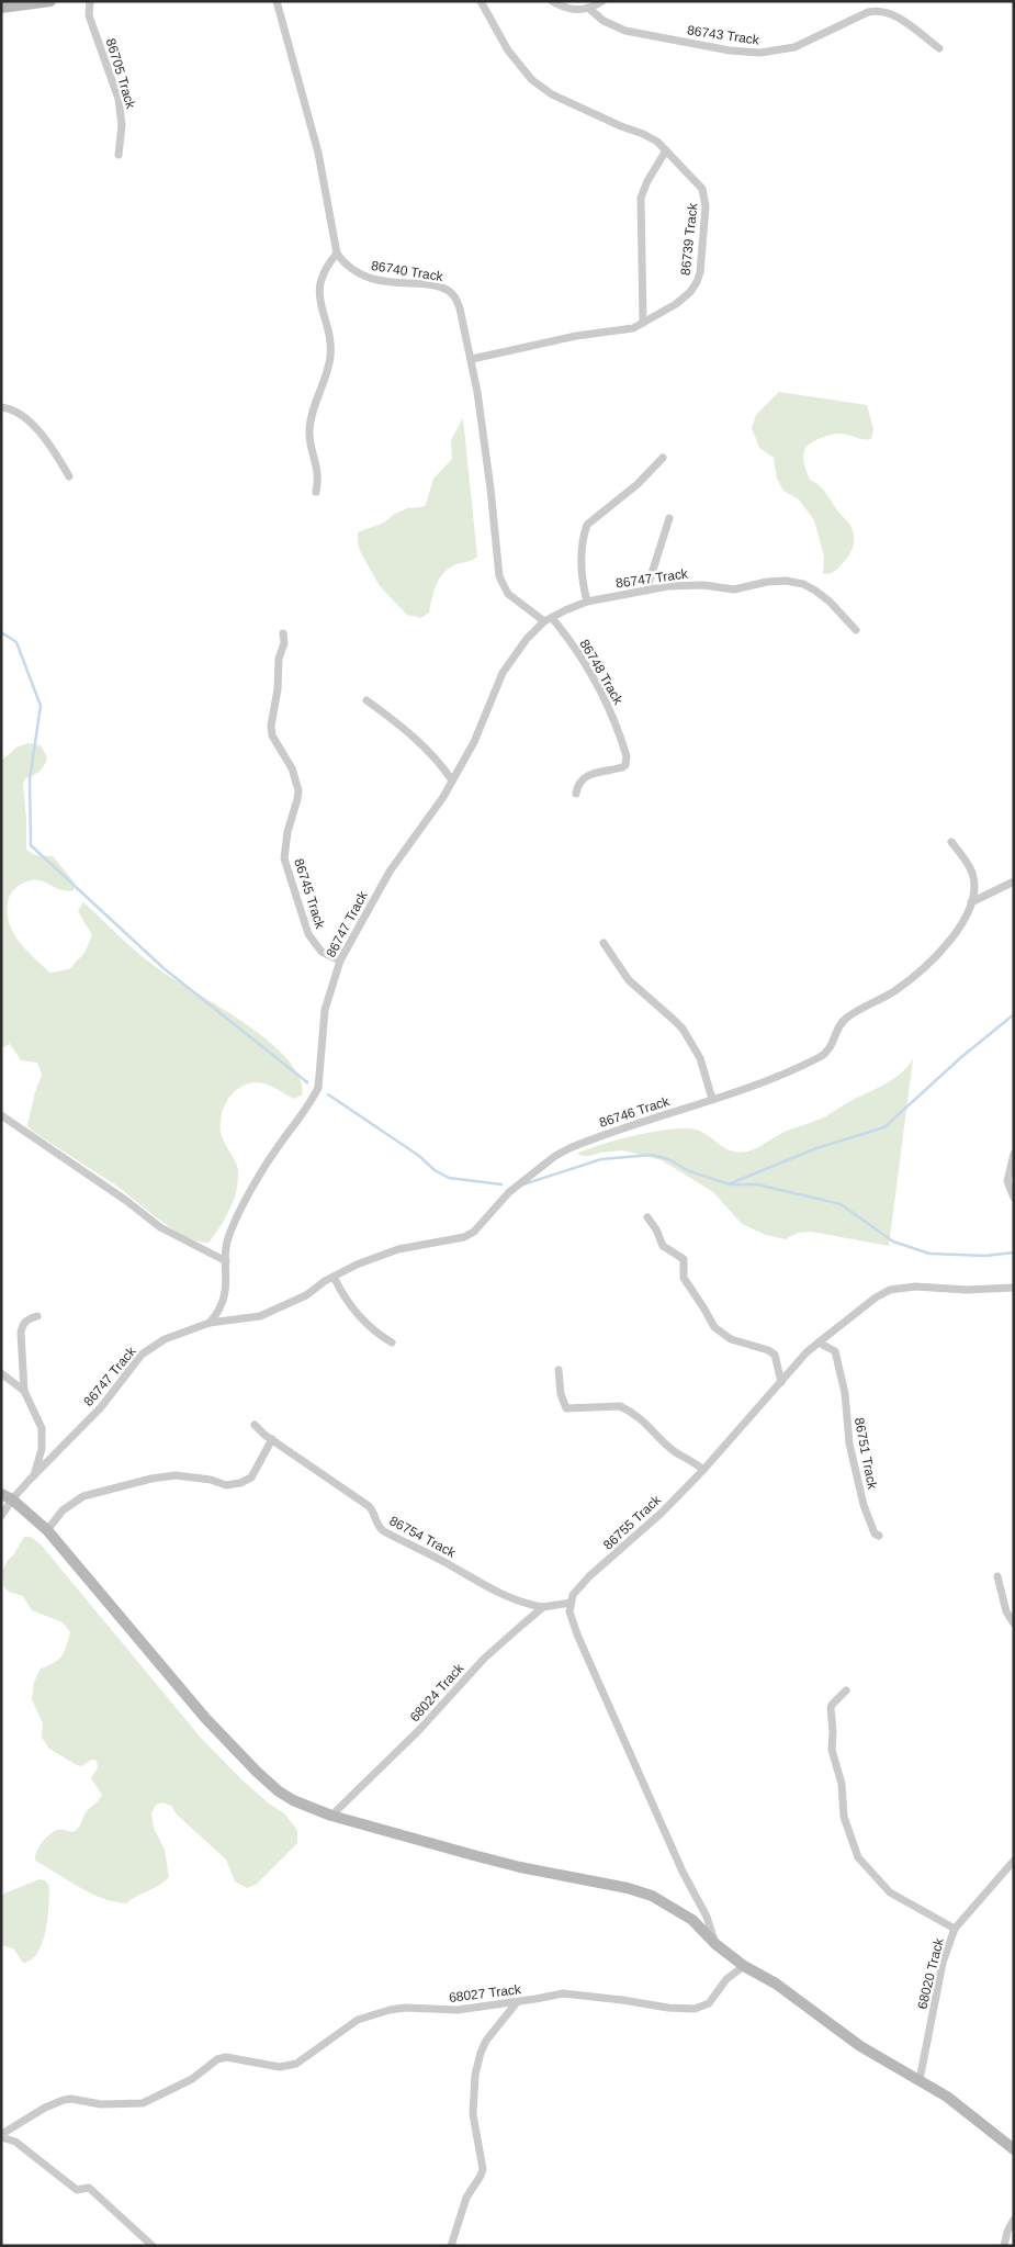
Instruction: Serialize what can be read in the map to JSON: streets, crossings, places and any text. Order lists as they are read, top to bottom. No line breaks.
{"streets":{"street":["86743 Track","86705 Track","86739 Track","86740 Track","86747 Track","86748 Track","86745 Track","86746 Track","86751 Track","86755 Track","86754 Track","68024 Track","68020 Track","68027 Track"]},"crossings":[["86739 Track","86740 Track"],["86740 Track","86747 Track"],["86740 Track","86748 Track"],["86747 Track","86748 Track"],["86747 Track","86745 Track"],["86747 Track","86746 Track"],["86751 Track","86755 Track"],["86754 Track","68024 Track"]]}
